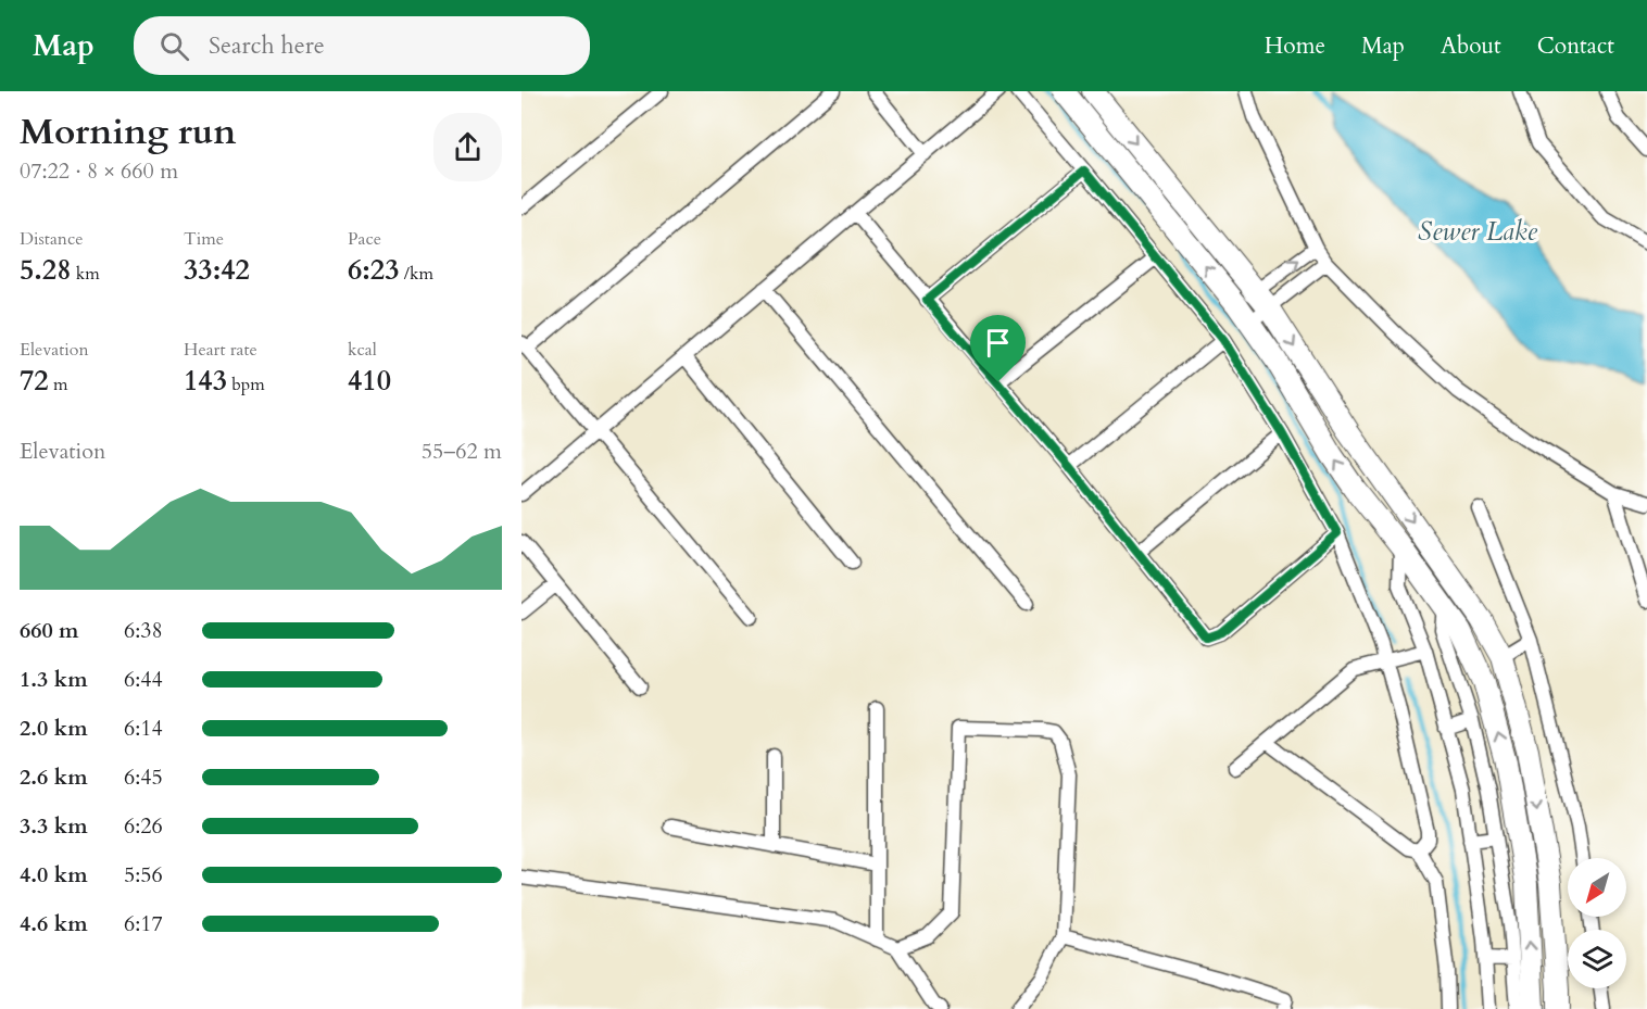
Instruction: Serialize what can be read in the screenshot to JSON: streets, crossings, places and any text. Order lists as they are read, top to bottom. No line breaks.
{"water":["Sewer Lake"],"north":"bottom left","page":{"header":"Map","search":"Search here","nav":["Home","Map","About","Contact"],"heading":["Morning run","07:22 · 8 × 660 m"],"stats":[["Distance","5.28 km"],["Time","33:42"],["Pace","6:23 /km"],["Elevation","72 m"],["Heart rate","143 bpm"],["kcal","410"]],"chart":["Elevation","55–62 m"],"list":[{"name":"660 m","note":"6:38"},{"name":"1.3 km","note":"6:44"},{"name":"2.0 km","note":"6:14"},{"name":"2.6 km","note":"6:45"},{"name":"3.3 km","note":"6:26"},{"name":"4.0 km","note":"5:56"},{"name":"4.6 km","note":"6:17"}]}}
